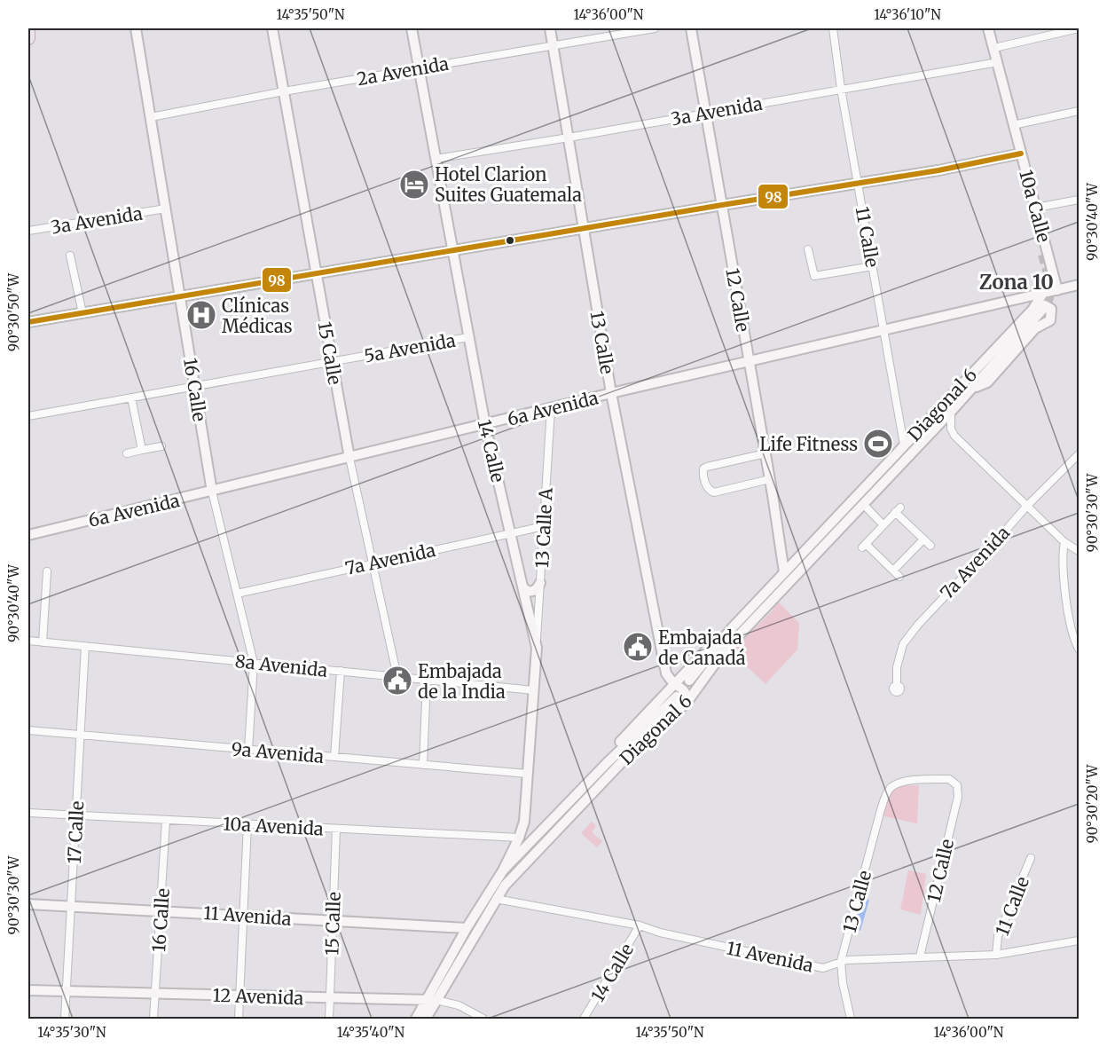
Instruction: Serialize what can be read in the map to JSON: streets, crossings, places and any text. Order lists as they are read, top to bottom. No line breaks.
{"streets":{"street":["2a Avenida","3a Avenida","10a Calle","11 Calle","12 Calle","13 Calle","5a Avenida","15 Calle","16 Calle","Diagonal 6","6a Avenida","14 Calle","13 Calle A","7a Avenida","8a Avenida","9a Avenida","10a Avenida","17 Calle","11 Avenida","12 Avenida"]},"crossings":[["2a Avenida","13 Calle"],["2a Avenida","15 Calle"],["2a Avenida","16 Calle"],["2a Avenida","14 Calle"],["3a Avenida","10a Calle"],["3a Avenida","11 Calle"],["3a Avenida","12 Calle"],["3a Avenida","13 Calle"],["3a Avenida","16 Calle"],["3a Avenida","14 Calle"],["10a Calle","6a Avenida"],["11 Calle","Diagonal 6"],["11 Calle","6a Avenida"],["11 Calle","11 Avenida"],["12 Calle","13 Calle"],["12 Calle","Diagonal 6"],["12 Calle","6a Avenida"],["12 Calle","11 Avenida"],["13 Calle","Diagonal 6"],["13 Calle","6a Avenida"],["13 Calle","11 Avenida"],["5a Avenida","15 Calle"],["5a Avenida","16 Calle"],["5a Avenida","14 Calle"],["15 Calle","6a Avenida"],["15 Calle","7a Avenida"],["15 Calle","8a Avenida"],["15 Calle","10a Avenida"],["15 Calle","11 Avenida"],["15 Calle","12 Avenida"],["16 Calle","6a Avenida"],["16 Calle","7a Avenida"],["16 Calle","8a Avenida"],["16 Calle","9a Avenida"],["16 Calle","10a Avenida"],["16 Calle","11 Avenida"],["16 Calle","12 Avenida"],["Diagonal 6","6a Avenida"],["Diagonal 6","14 Calle"],["Diagonal 6","11 Avenida"],["Diagonal 6","12 Avenida"],["6a Avenida","14 Calle"],["6a Avenida","13 Calle A"],["14 Calle","13 Calle A"],["14 Calle","7a Avenida"],["14 Calle","8a Avenida"],["14 Calle","9a Avenida"],["14 Calle","10a Avenida"],["14 Calle","11 Avenida"],["13 Calle A","7a Avenida"],["8a Avenida","17 Calle"],["9a Avenida","17 Calle"],["10a Avenida","17 Calle"],["17 Calle","11 Avenida"],["17 Calle","12 Avenida"]],"districts":["Zona 10"],"places":{"hotel":["Hotel Clarion Suites Guatemala"],"hospital":["Clínicas Médicas"],"sports":["Life Fitness"],"public building":["Embajada de Canadá","Embajada de la India"]},"lines":["transit line 98"],"coordinates":["14°35'50\"N","14°36'00\"N","14°36'10\"N","90°30'40\"W","90°30'50\"W","90°30'30\"W","90°30'20\"W","14°35'30\"N","14°35'40\"N"]}
